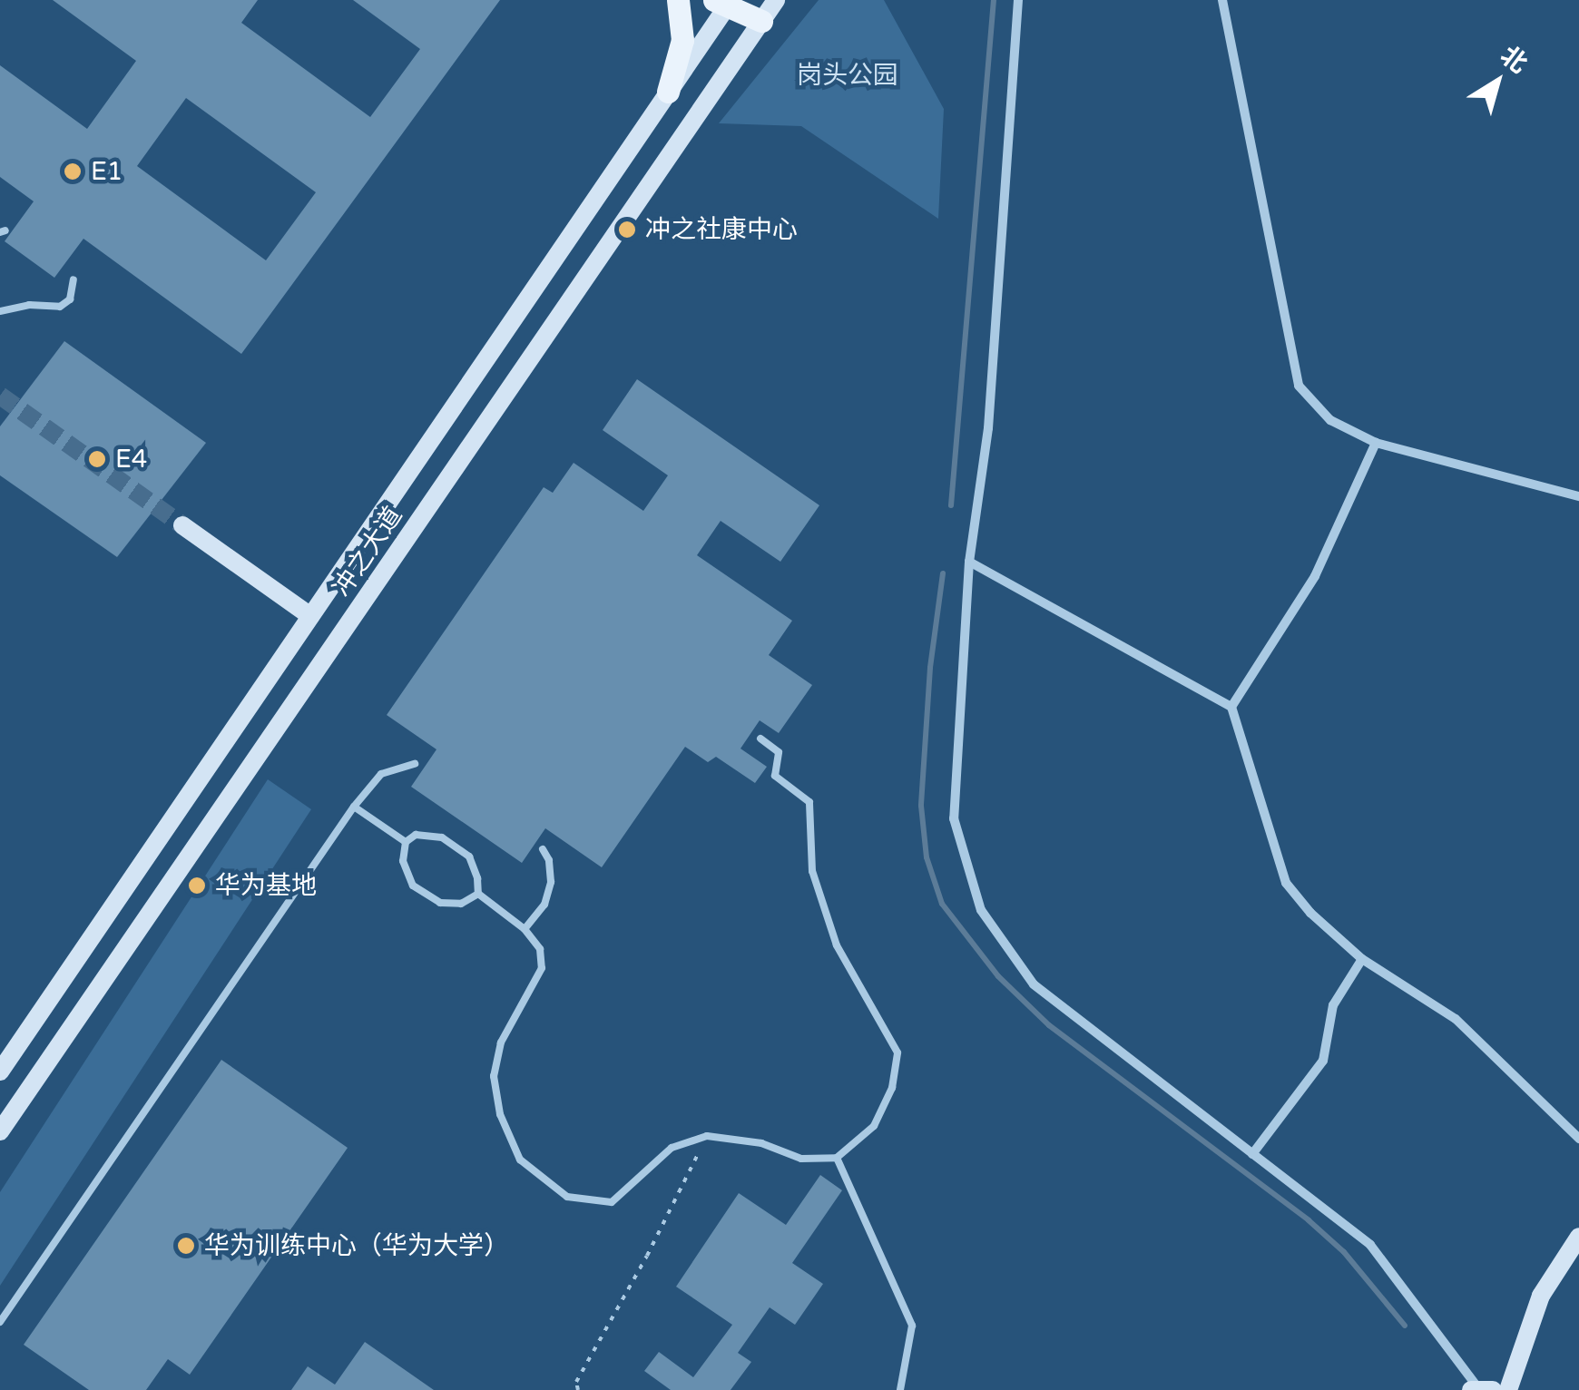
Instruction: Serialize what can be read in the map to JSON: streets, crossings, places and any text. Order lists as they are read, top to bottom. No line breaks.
{"streets":{"main road":["冲之大道"]},"parks":["岗头公园"],"places":["E1","冲之社康中心","E4","华为基地","华为训练中心（华为大学）"],"north":"top right"}
